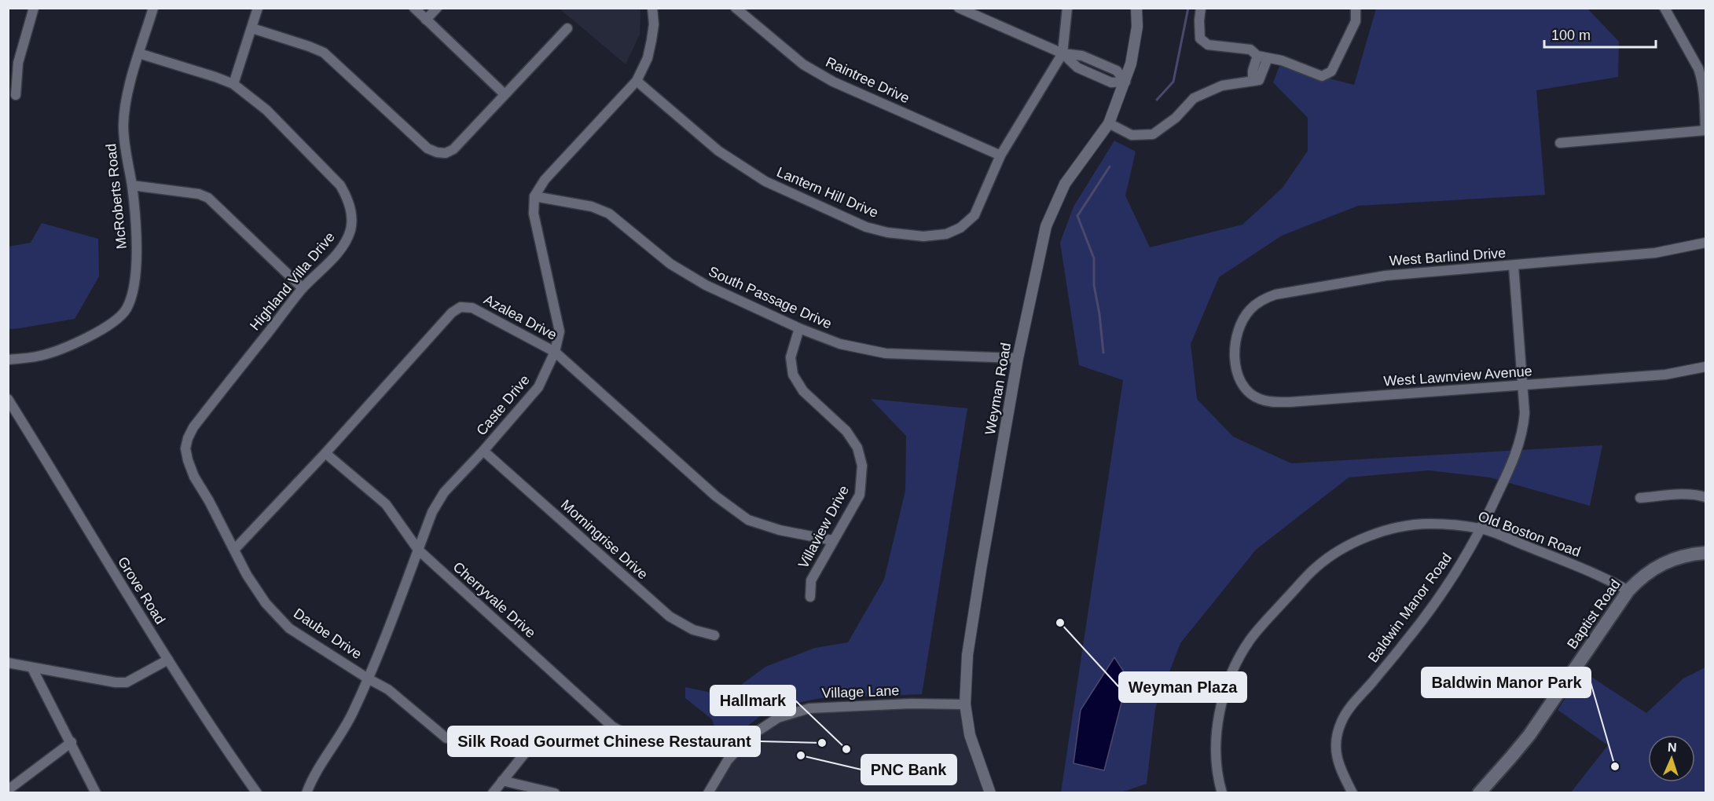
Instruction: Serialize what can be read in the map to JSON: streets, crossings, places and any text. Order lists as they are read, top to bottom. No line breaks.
{"streets":{"main road":["Baptist Road"],"street":["Raintree Drive","Lantern Hill Drive","McRoberts Road","West Barlind Drive","Highland Villa Drive","South Passage Drive","Azalea Drive","West Lawnview Avenue","Weyman Road","Caste Drive","Villaview Drive","Old Boston Road","Morningrise Drive","Grove Road","Cherryvale Drive","Baldwin Manor Road","Daube Drive","Village Lane"]},"crossings":[["Raintree Drive","Lantern Hill Drive"],["McRoberts Road","Highland Villa Drive"],["West Barlind Drive","West Lawnview Avenue"],["West Barlind Drive","Baldwin Manor Road"],["Highland Villa Drive","Daube Drive"],["South Passage Drive","Weyman Road"],["South Passage Drive","Caste Drive"],["South Passage Drive","Villaview Drive"],["Azalea Drive","Caste Drive"],["Azalea Drive","Villaview Drive"],["Azalea Drive","Cherryvale Drive"],["Azalea Drive","Daube Drive"],["West Lawnview Avenue","Baldwin Manor Road"],["Weyman Road","Village Lane"],["Caste Drive","Morningrise Drive"],["Caste Drive","Cherryvale Drive"],["Caste Drive","Daube Drive"],["Old Boston Road","Baldwin Manor Road"],["Old Boston Road","Baptist Road"]],"places":["Weyman Plaza","Silk Road Gourmet Chinese Restaurant","Hallmark","PNC Bank","Baldwin Manor Park"],"scale_bar":"100 m","north":"top"}
